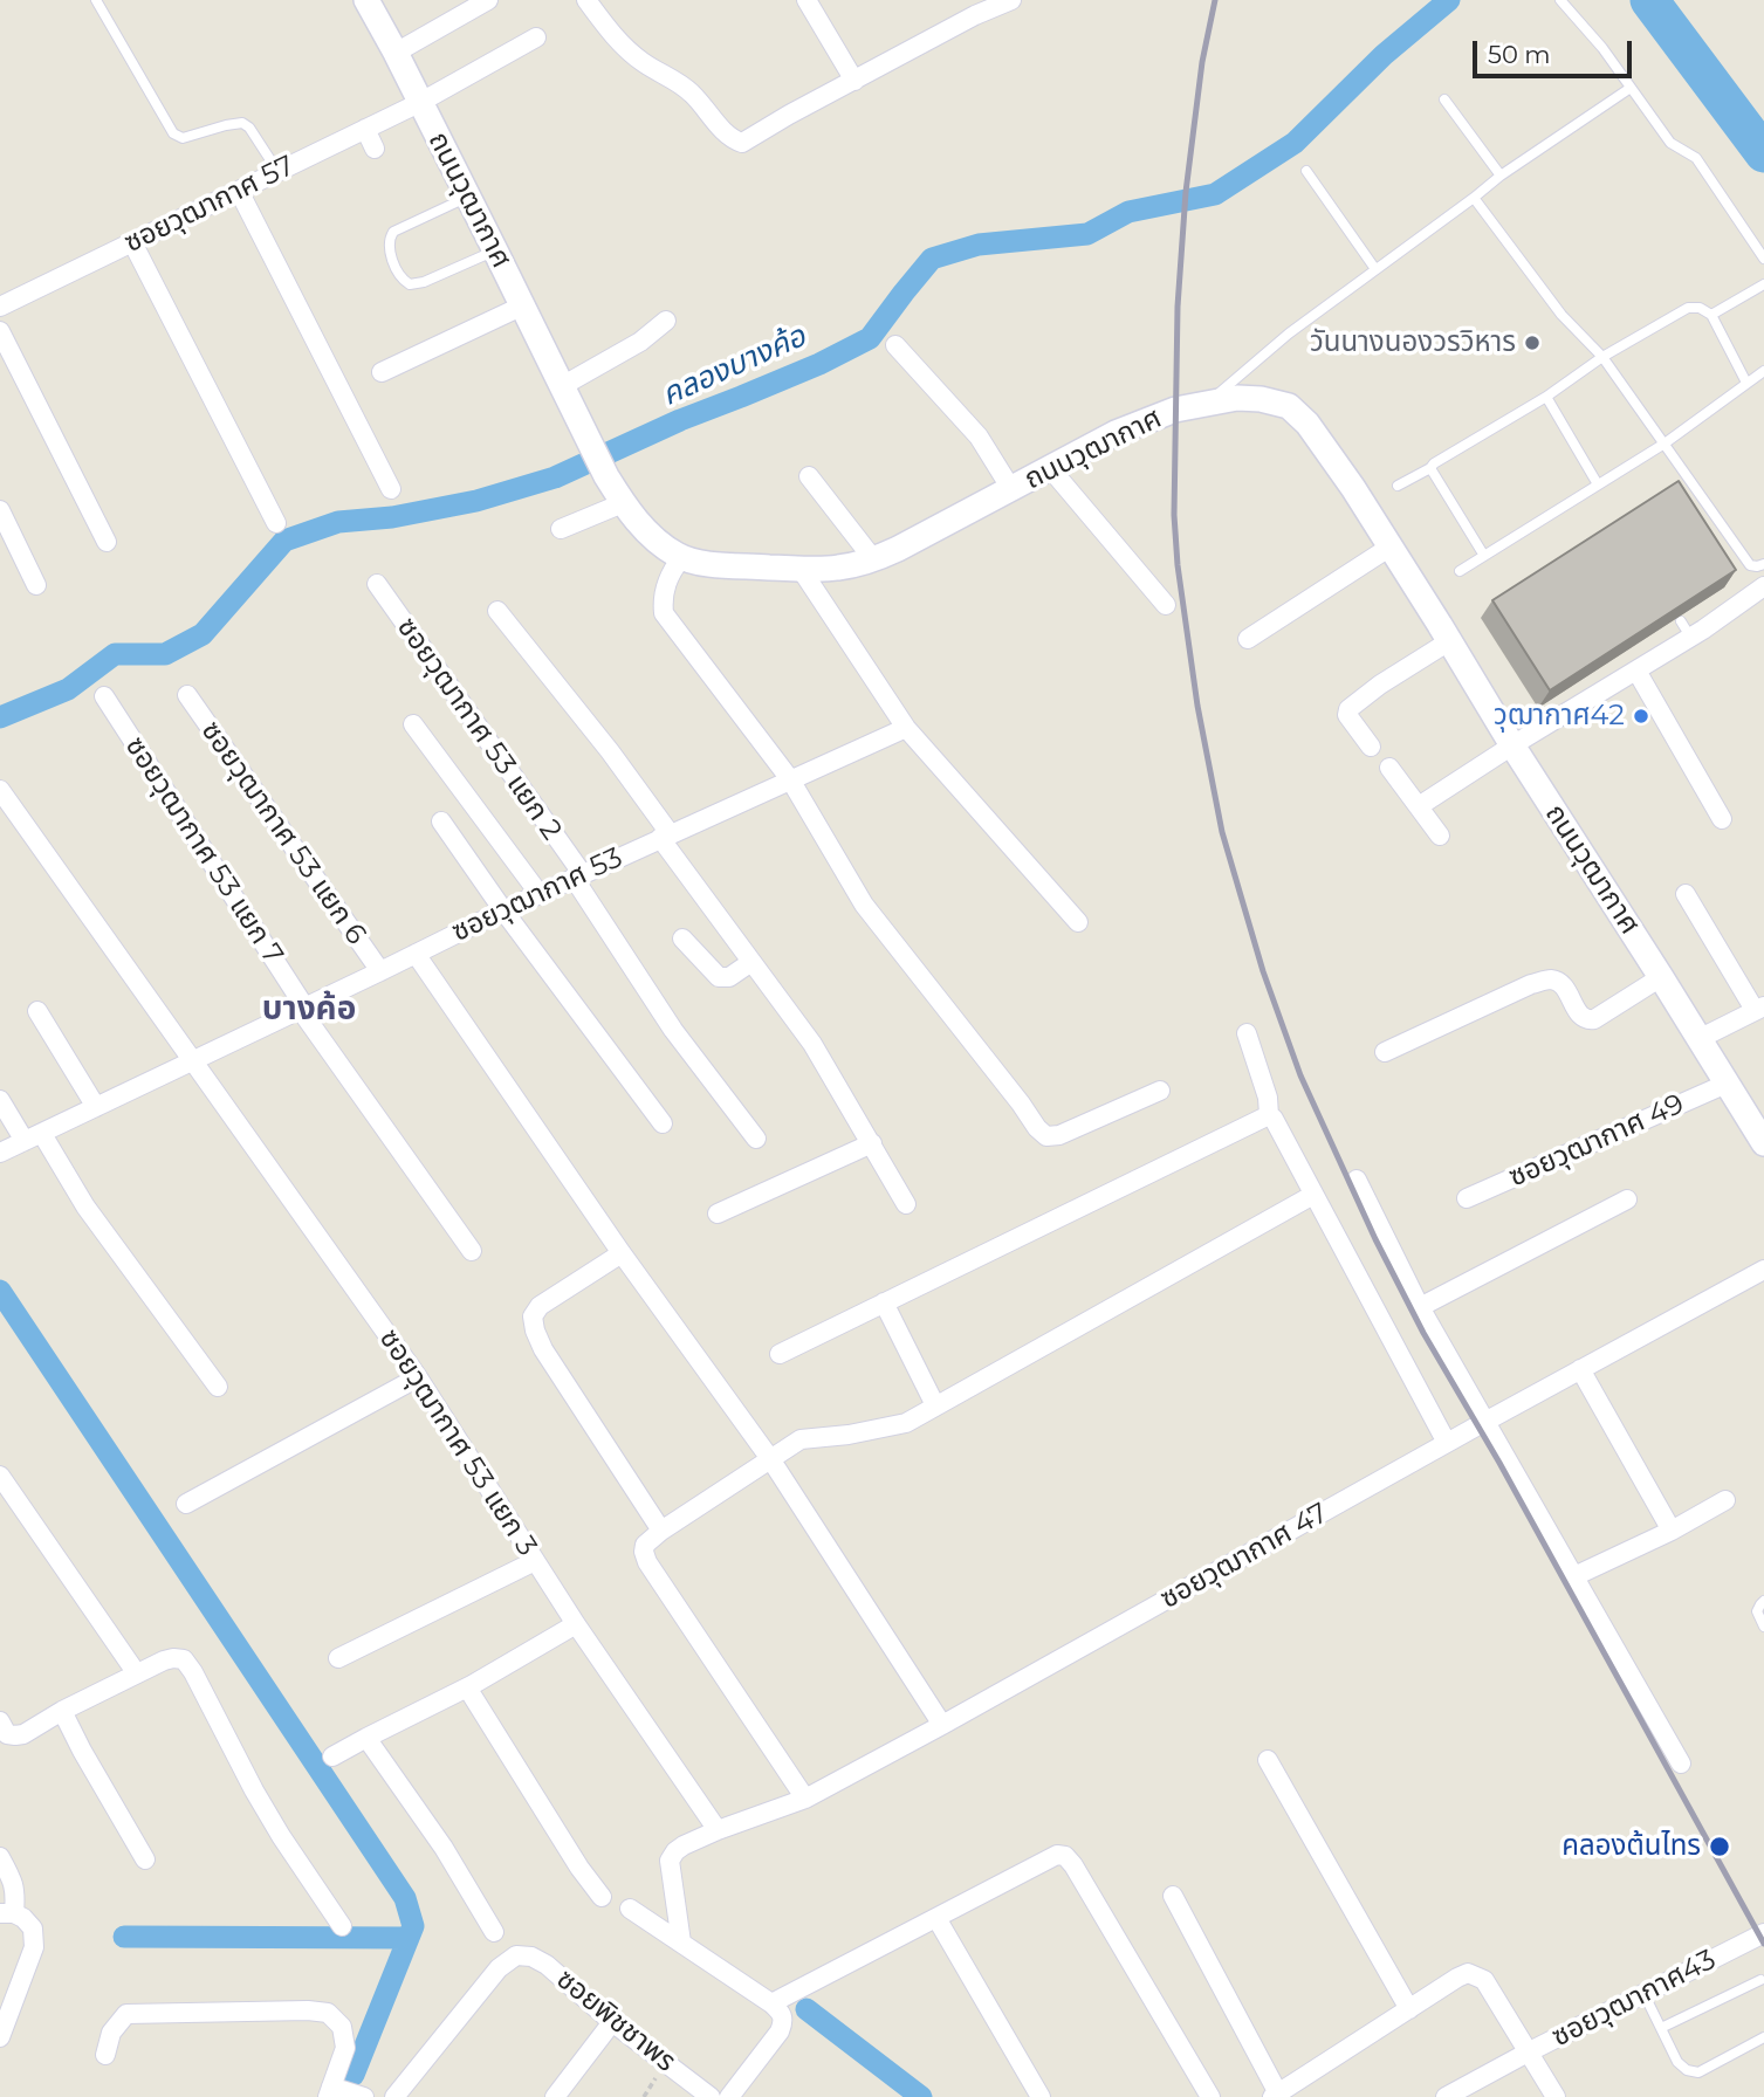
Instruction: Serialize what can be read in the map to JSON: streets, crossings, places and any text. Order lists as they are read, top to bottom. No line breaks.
{"streets":{"main road":["ถนนวุฒากาศ"],"street":["ซอยวุฒากาศ 57","ซอยวุฒากาศ 53 แยก 2","ซอยวุฒากาศ 53 แยก 6","ซอยวุฒากาศ 53 แยก 7","ซอยวุฒากาศ 53","ซอยวุฒากาศ 49","ซอยวุฒากาศ 53 แยก 3","ซอยวุฒากาศ 47","ซอยวุฒากาศ43","ซอยพิชชาพร"]},"crossings":[["ถนนวุฒากาศ","ซอยวุฒากาศ 57"],["ถนนวุฒากาศ","ซอยวุฒากาศ 49"],["ซอยวุฒากาศ 53 แยก 2","ซอยวุฒากาศ 53"],["ซอยวุฒากาศ 53 แยก 6","ซอยวุฒากาศ 53"],["ซอยวุฒากาศ 53 แยก 7","ซอยวุฒากาศ 53"],["ซอยวุฒากาศ 53","ซอยวุฒากาศ 53 แยก 3"],["ซอยวุฒากาศ 53 แยก 3","ซอยวุฒากาศ 47"]],"districts":["บางค้อ"],"water":["คลองบางค้อ"],"places":["วันนางนองวรวิหาร","วุฒากาศ42","คลองต้นไทร"],"scale_bar":"50 m"}
